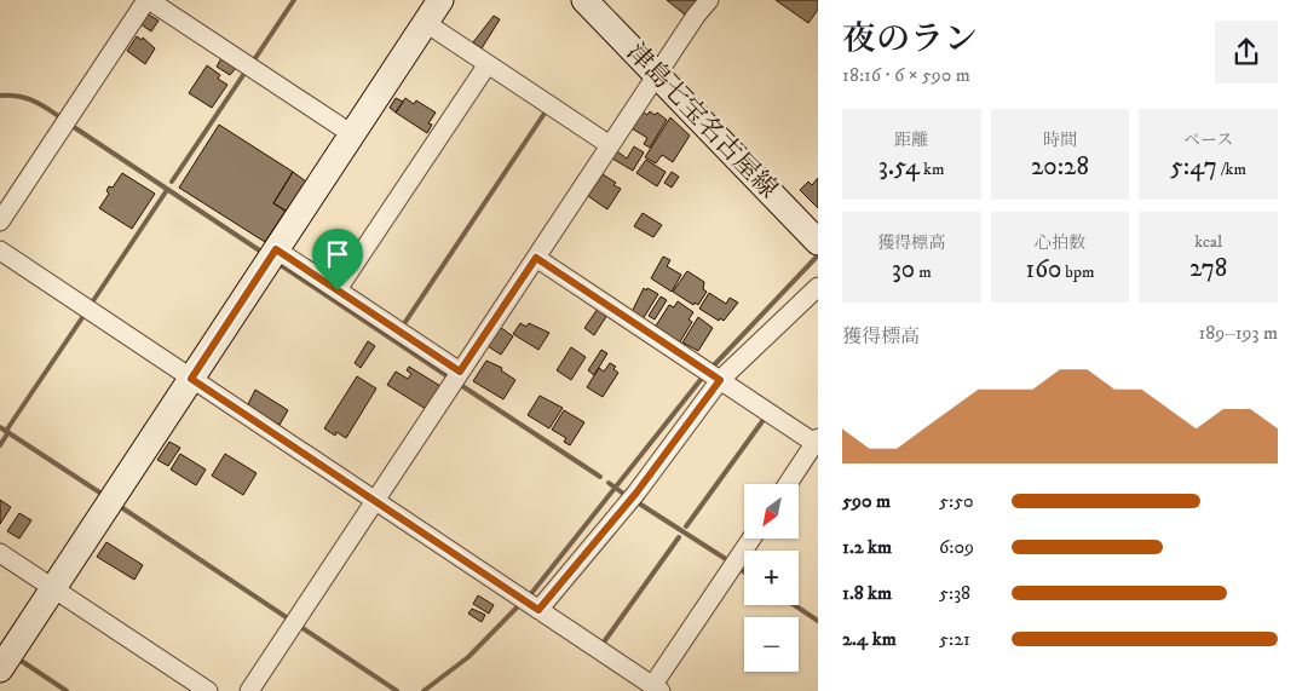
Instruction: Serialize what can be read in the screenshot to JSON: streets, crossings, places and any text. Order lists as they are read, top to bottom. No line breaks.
{"streets":{"street":["津島七宝名古屋線"]},"north":"bottom left","page":{"heading":["夜のラン","18:16 · 6 × 590 m"],"stats":[["距離","3.54 km"],["時間","20:28"],["ペース","5:47 /km"],["獲得標高","30 m"],["心拍数","160 bpm"],["kcal","278"]],"chart":["獲得標高","189–193 m"],"list":[{"name":"590 m","note":"5:50"},{"name":"1.2 km","note":"6:09"},{"name":"1.8 km","note":"5:38"},{"name":"2.4 km","note":"5:21"}],"map_buttons":["+","−"]}}
